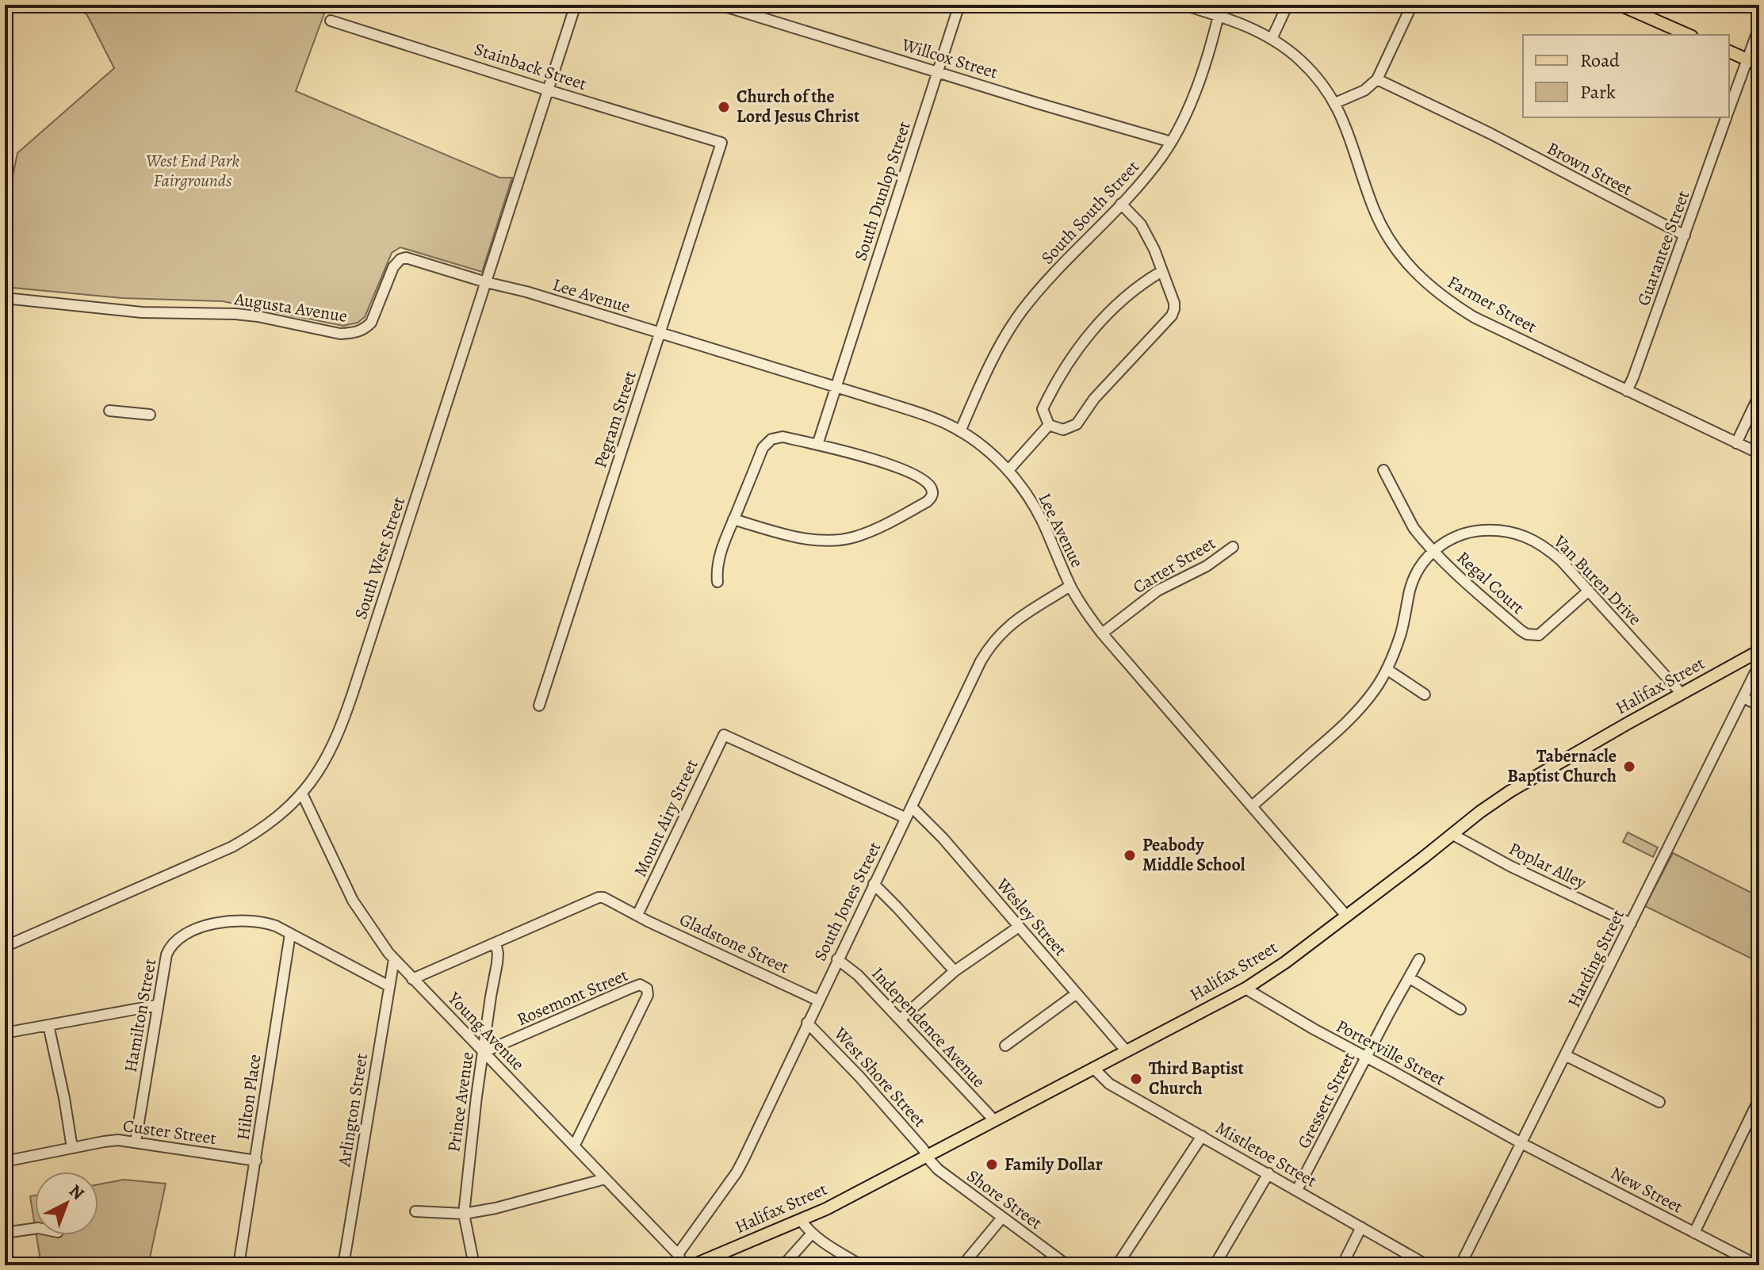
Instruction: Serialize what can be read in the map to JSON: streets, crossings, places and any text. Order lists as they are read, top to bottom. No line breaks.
{"streets":{"main road":["Halifax Street"],"street":["Willcox Street","Stainback Street","Brown Street","South Dunlop Street","South South Street","Guarantee Street","Lee Avenue","Farmer Street","Augusta Avenue","Pegram Street","South West Street","Carter Street","Van Buren Drive","Regal Court","Mount Airy Street","Poplar Alley","South Jones Street","Wesley Street","Gladstone Street","Harding Street","Rosemont Street","Hamilton Street","Independence Avenue","Young Avenue","Porterville Street","West Shore Street","Hilton Place","Gressett Street","Prince Avenue","Arlington Street","Custer Street","Mistletoe Street","New Street","Shore Street"]},"crossings":[["Willcox Street","South Dunlop Street"],["Willcox Street","South South Street"],["Stainback Street","Pegram Street"],["Stainback Street","South West Street"],["Brown Street","Guarantee Street"],["South Dunlop Street","Lee Avenue"],["South South Street","Lee Avenue"],["South South Street","Farmer Street"],["Guarantee Street","Farmer Street"],["Lee Avenue","Augusta Avenue"],["Lee Avenue","Pegram Street"],["Lee Avenue","South West Street"],["Lee Avenue","Carter Street"],["Lee Avenue","Van Buren Drive"],["Lee Avenue","Halifax Street"],["Lee Avenue","South Jones Street"],["Augusta Avenue","South West Street"],["South West Street","Young Avenue"],["Van Buren Drive","Regal Court"],["Van Buren Drive","Halifax Street"],["Halifax Street","Poplar Alley"],["Halifax Street","Wesley Street"],["Halifax Street","Independence Avenue"],["Halifax Street","Porterville Street"],["Halifax Street","West Shore Street"],["Halifax Street","Mistletoe Street"],["Halifax Street","Shore Street"],["Mount Airy Street","South Jones Street"],["Mount Airy Street","Gladstone Street"],["Poplar Alley","Harding Street"],["South Jones Street","Wesley Street"],["South Jones Street","Gladstone Street"],["South Jones Street","Independence Avenue"],["South Jones Street","Young Avenue"],["South Jones Street","West Shore Street"],["Harding Street","Porterville Street"],["Harding Street","New Street"],["Rosemont Street","Young Avenue"],["Rosemont Street","Prince Avenue"],["Hamilton Street","Hilton Place"],["Hamilton Street","Arlington Street"],["Hamilton Street","Custer Street"],["Young Avenue","Prince Avenue"],["Young Avenue","Arlington Street"],["Porterville Street","Gressett Street"],["Porterville Street","New Street"],["West Shore Street","Shore Street"],["Hilton Place","Custer Street"],["Gressett Street","Mistletoe Street"]],"parks":["West End Park Fairgrounds"],"places":["Church of the Lord Jesus Christ","Tabernacle Baptist Church","Peabody Middle School","Third Baptist Church","Family Dollar"],"legend":["Road","Park"],"north":"top right"}
